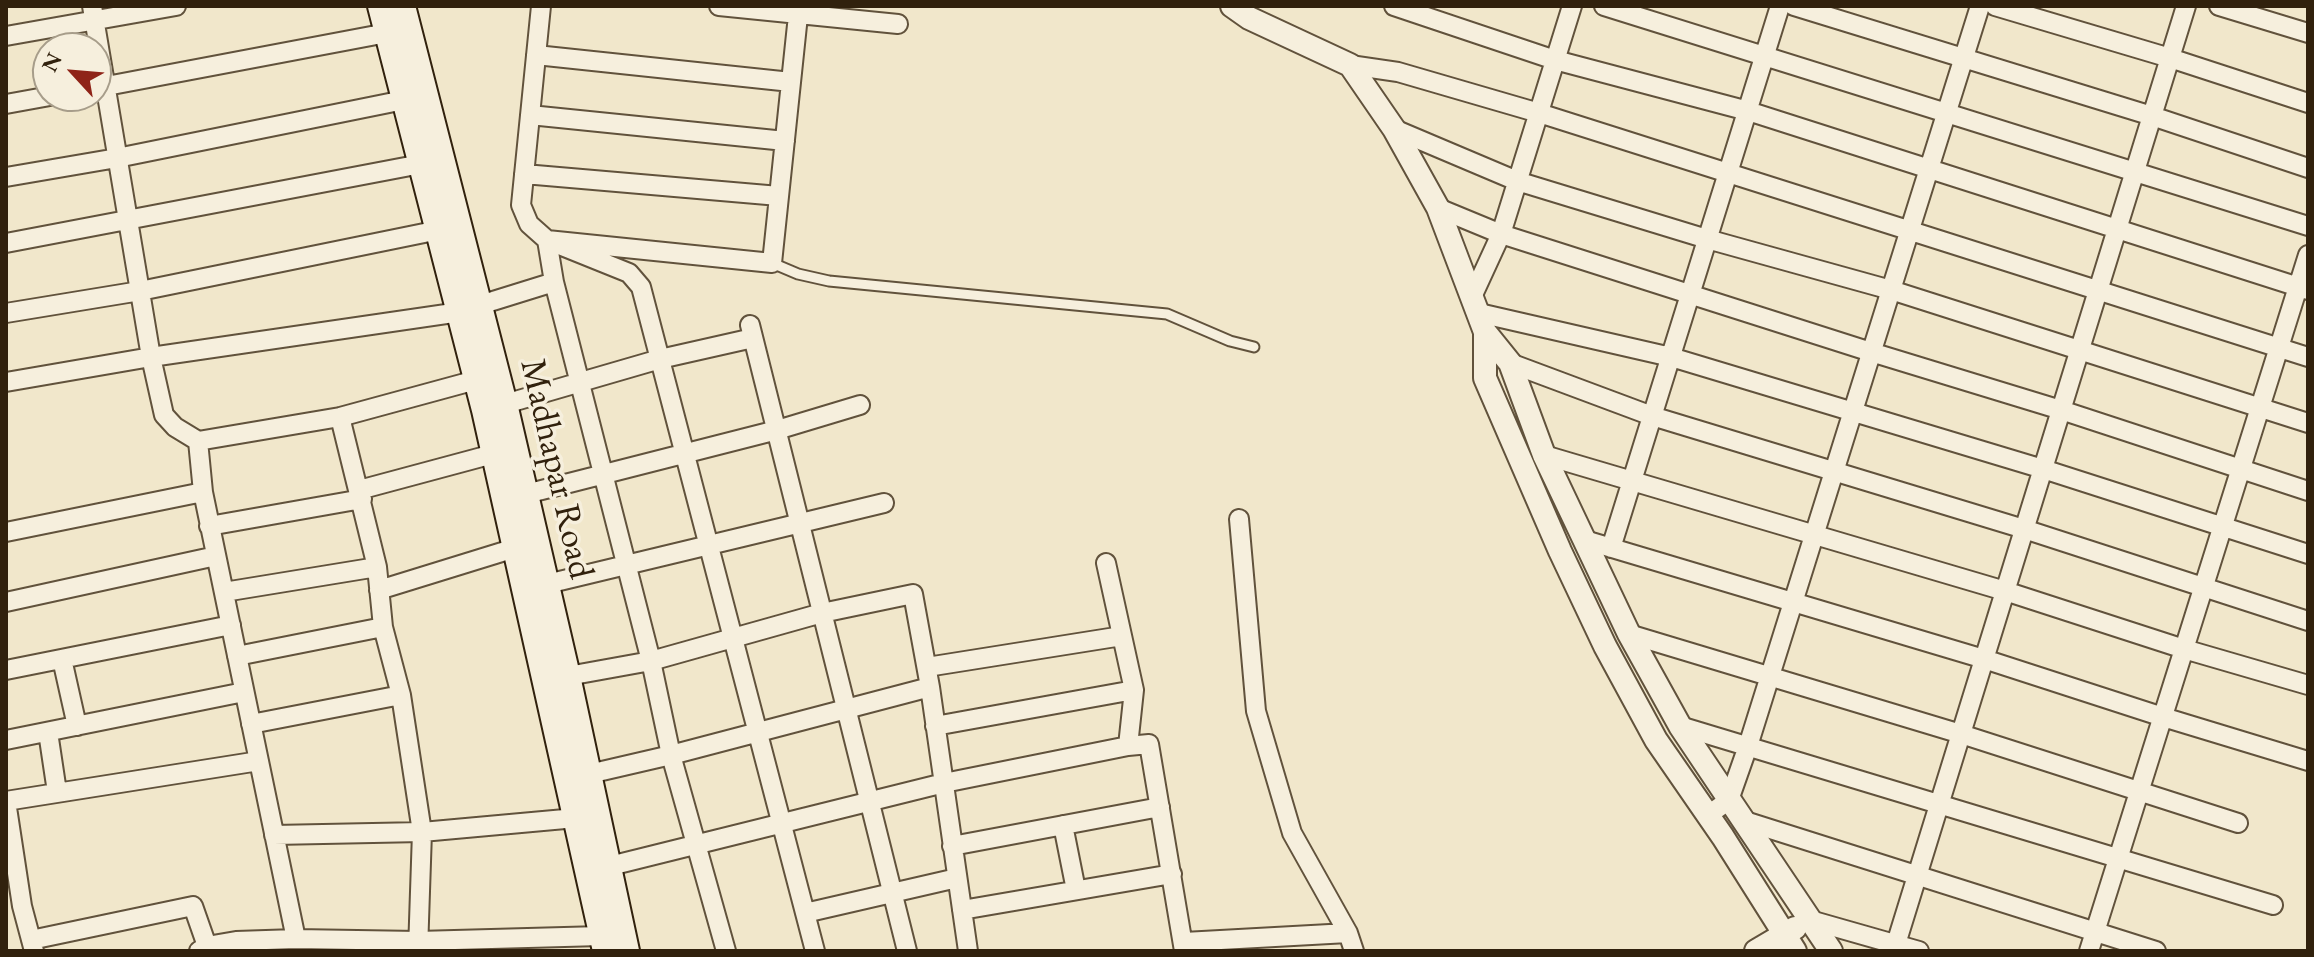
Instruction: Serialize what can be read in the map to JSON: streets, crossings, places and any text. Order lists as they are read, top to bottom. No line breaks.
{"streets":{"main road":["Madhapar Road"]},"north":"top left"}
